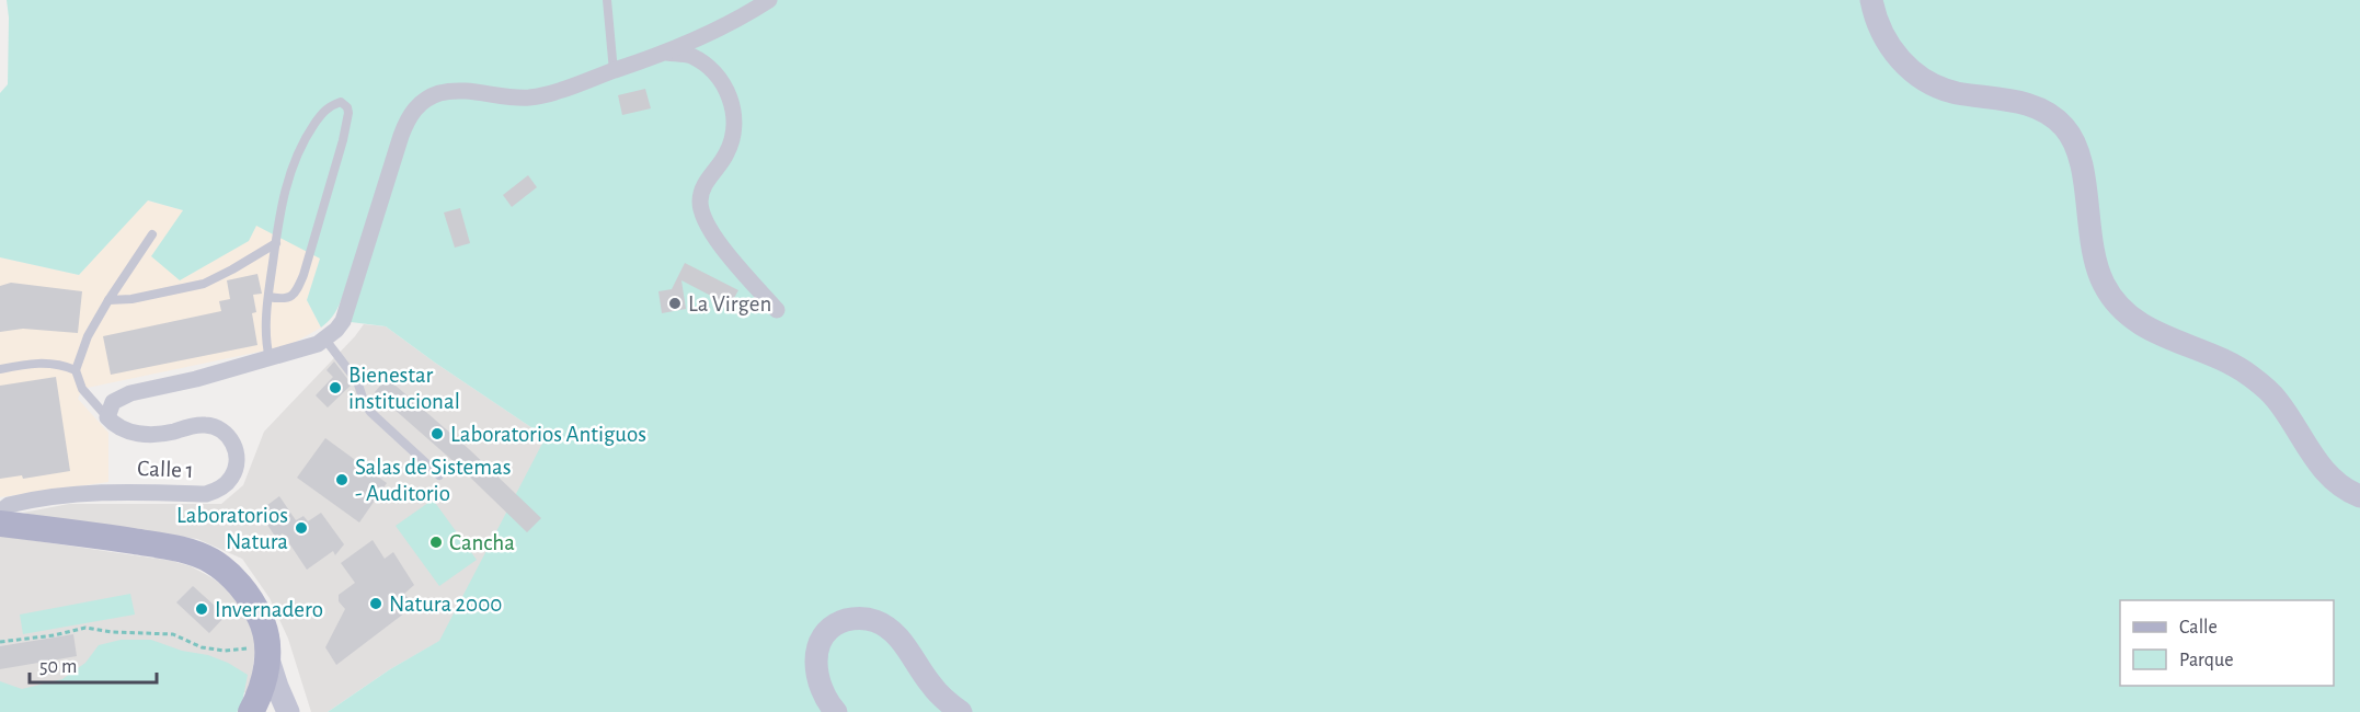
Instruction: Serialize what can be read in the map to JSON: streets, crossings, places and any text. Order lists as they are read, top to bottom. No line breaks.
{"streets":{"street":["Calle 1"]},"places":["La Virgen","Bienestar institucional","Laboratorios Antiguos","Salas de Sistemas - Auditorio","Laboratorios Natura","Cancha","Natura 2000","Invernadero"],"legend":["Calle","Parque"],"scale_bar":"50 m"}
